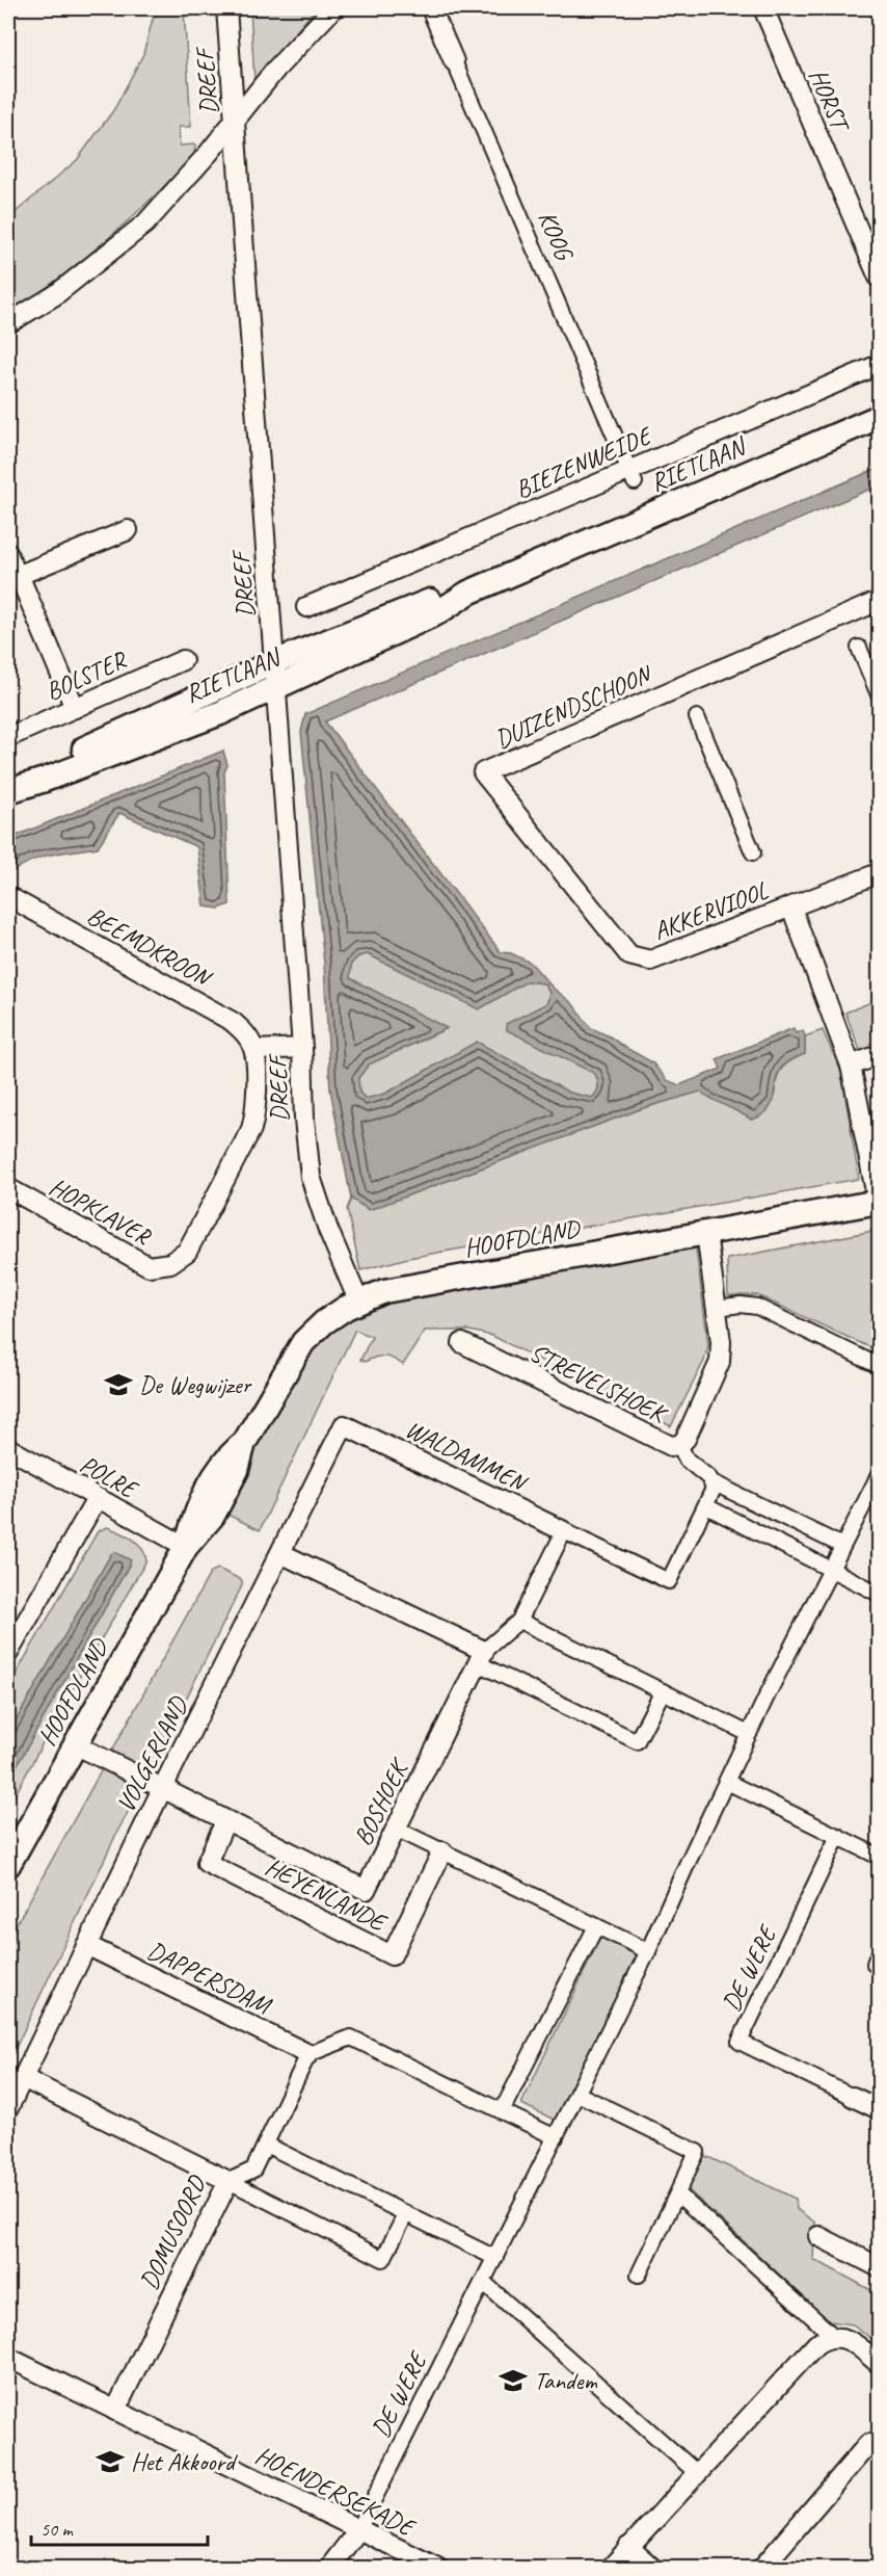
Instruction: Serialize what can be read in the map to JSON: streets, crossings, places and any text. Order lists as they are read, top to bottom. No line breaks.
{"streets":{"street":["DREEF","HORST","KOOG","BIEZENWEIDE","RIETLAAN","BOLSTER","DUIZENDSCHOON","AKKERVIOOL","BEEMDKROON","HOPKLAVER","HOOFDLAND","STREVELSHOEK","WALDAMMEN","POLRE","VOLGERLAND","BOSHOEK","HEYENLANDE","DE WERE","DAPPERSDAM","DOMUSOORD","HOENDERSEKADE"]},"crossings":[["DREEF","RIETLAAN"],["DREEF","HOOFDLAND"],["KOOG","BIEZENWEIDE"],["DUIZENDSCHOON","AKKERVIOOL"],["AKKERVIOOL","HOOFDLAND"],["BEEMDKROON","HOPKLAVER"],["HOOFDLAND","STREVELSHOEK"],["HOOFDLAND","POLRE"],["HOOFDLAND","BOSHOEK"],["WALDAMMEN","VOLGERLAND"],["VOLGERLAND","BOSHOEK"],["VOLGERLAND","DAPPERSDAM"],["VOLGERLAND","DOMUSOORD"],["BOSHOEK","HEYENLANDE"],["DE WERE","HOENDERSEKADE"],["DOMUSOORD","HOENDERSEKADE"]],"places":{"school or university":["De Wegwijzer","Tandem","Het Akkoord"]},"scale_bar":"50 m"}
